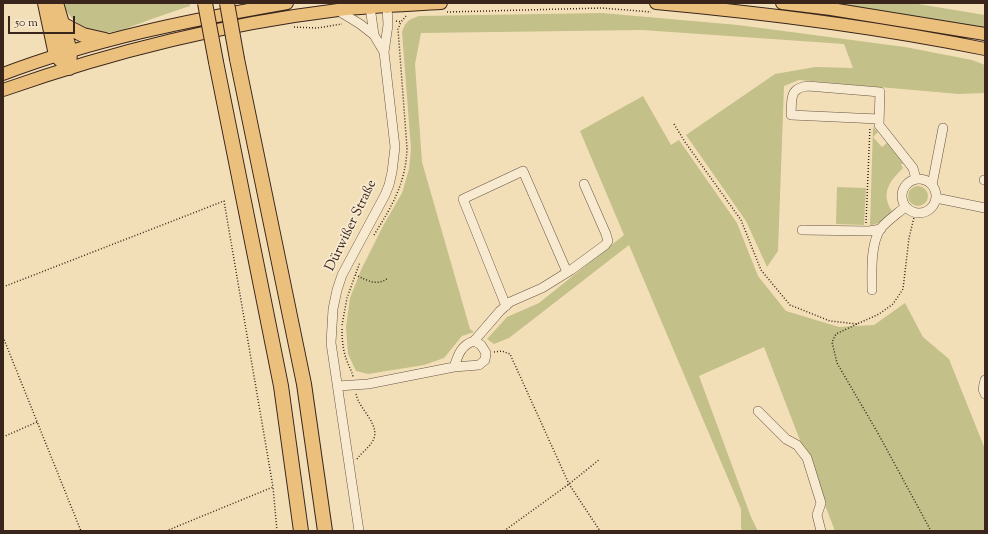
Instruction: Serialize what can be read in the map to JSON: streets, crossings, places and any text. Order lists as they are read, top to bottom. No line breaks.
{"streets":{"street":["Dürwißer Straße"]},"scale_bar":"50 m"}
